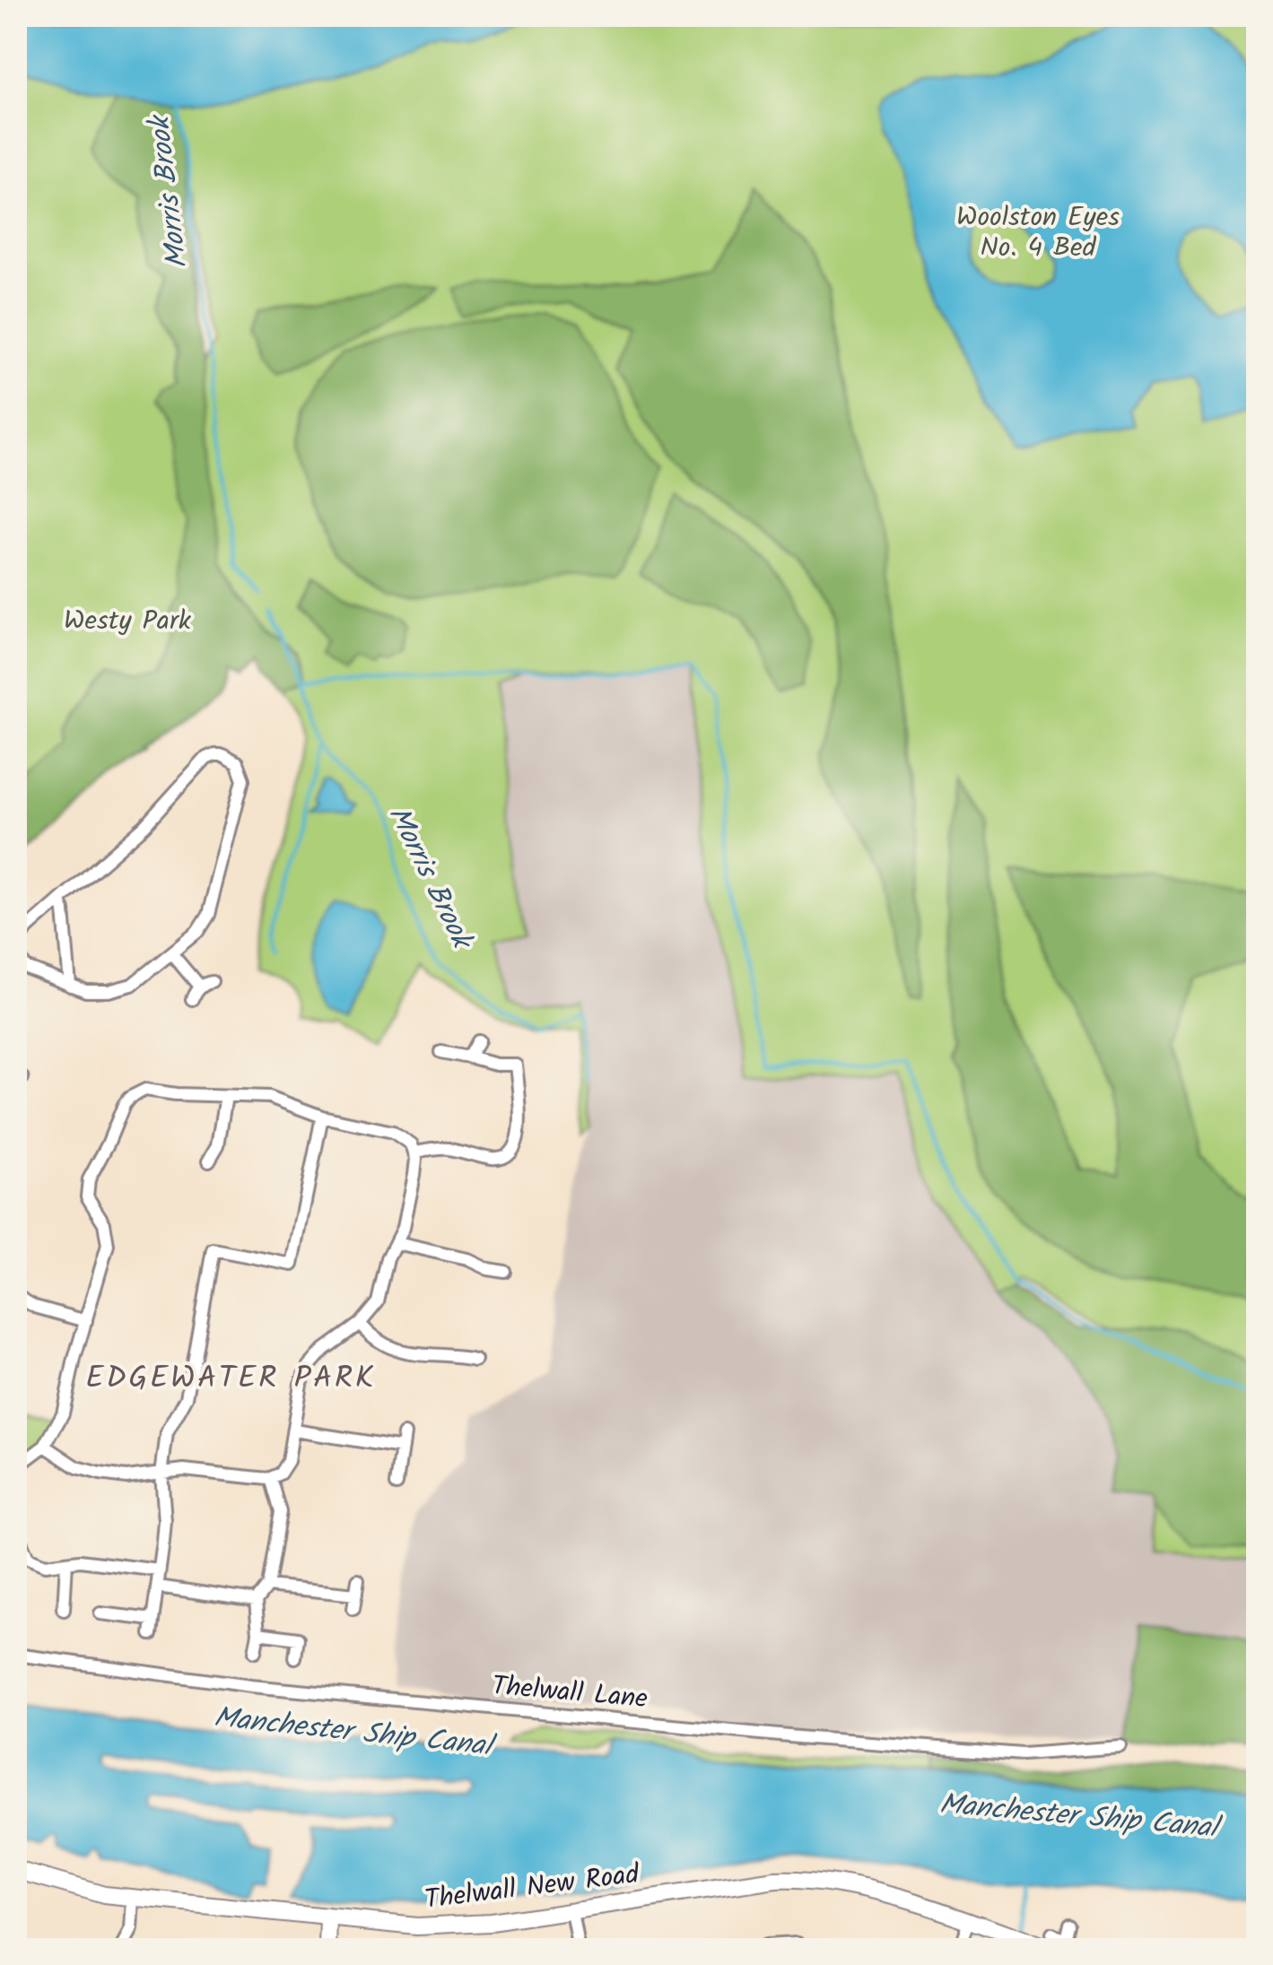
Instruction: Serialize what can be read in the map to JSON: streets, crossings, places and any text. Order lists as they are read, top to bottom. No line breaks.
{"streets":{"main road":["Thelwall New Road"],"street":["Thelwall Lane"]},"districts":["EDGEWATER PARK"],"water":["Morris Brook","Manchester Ship Canal"],"parks":["Woolston Eyes No. 4 Bed","Westy Park"]}
